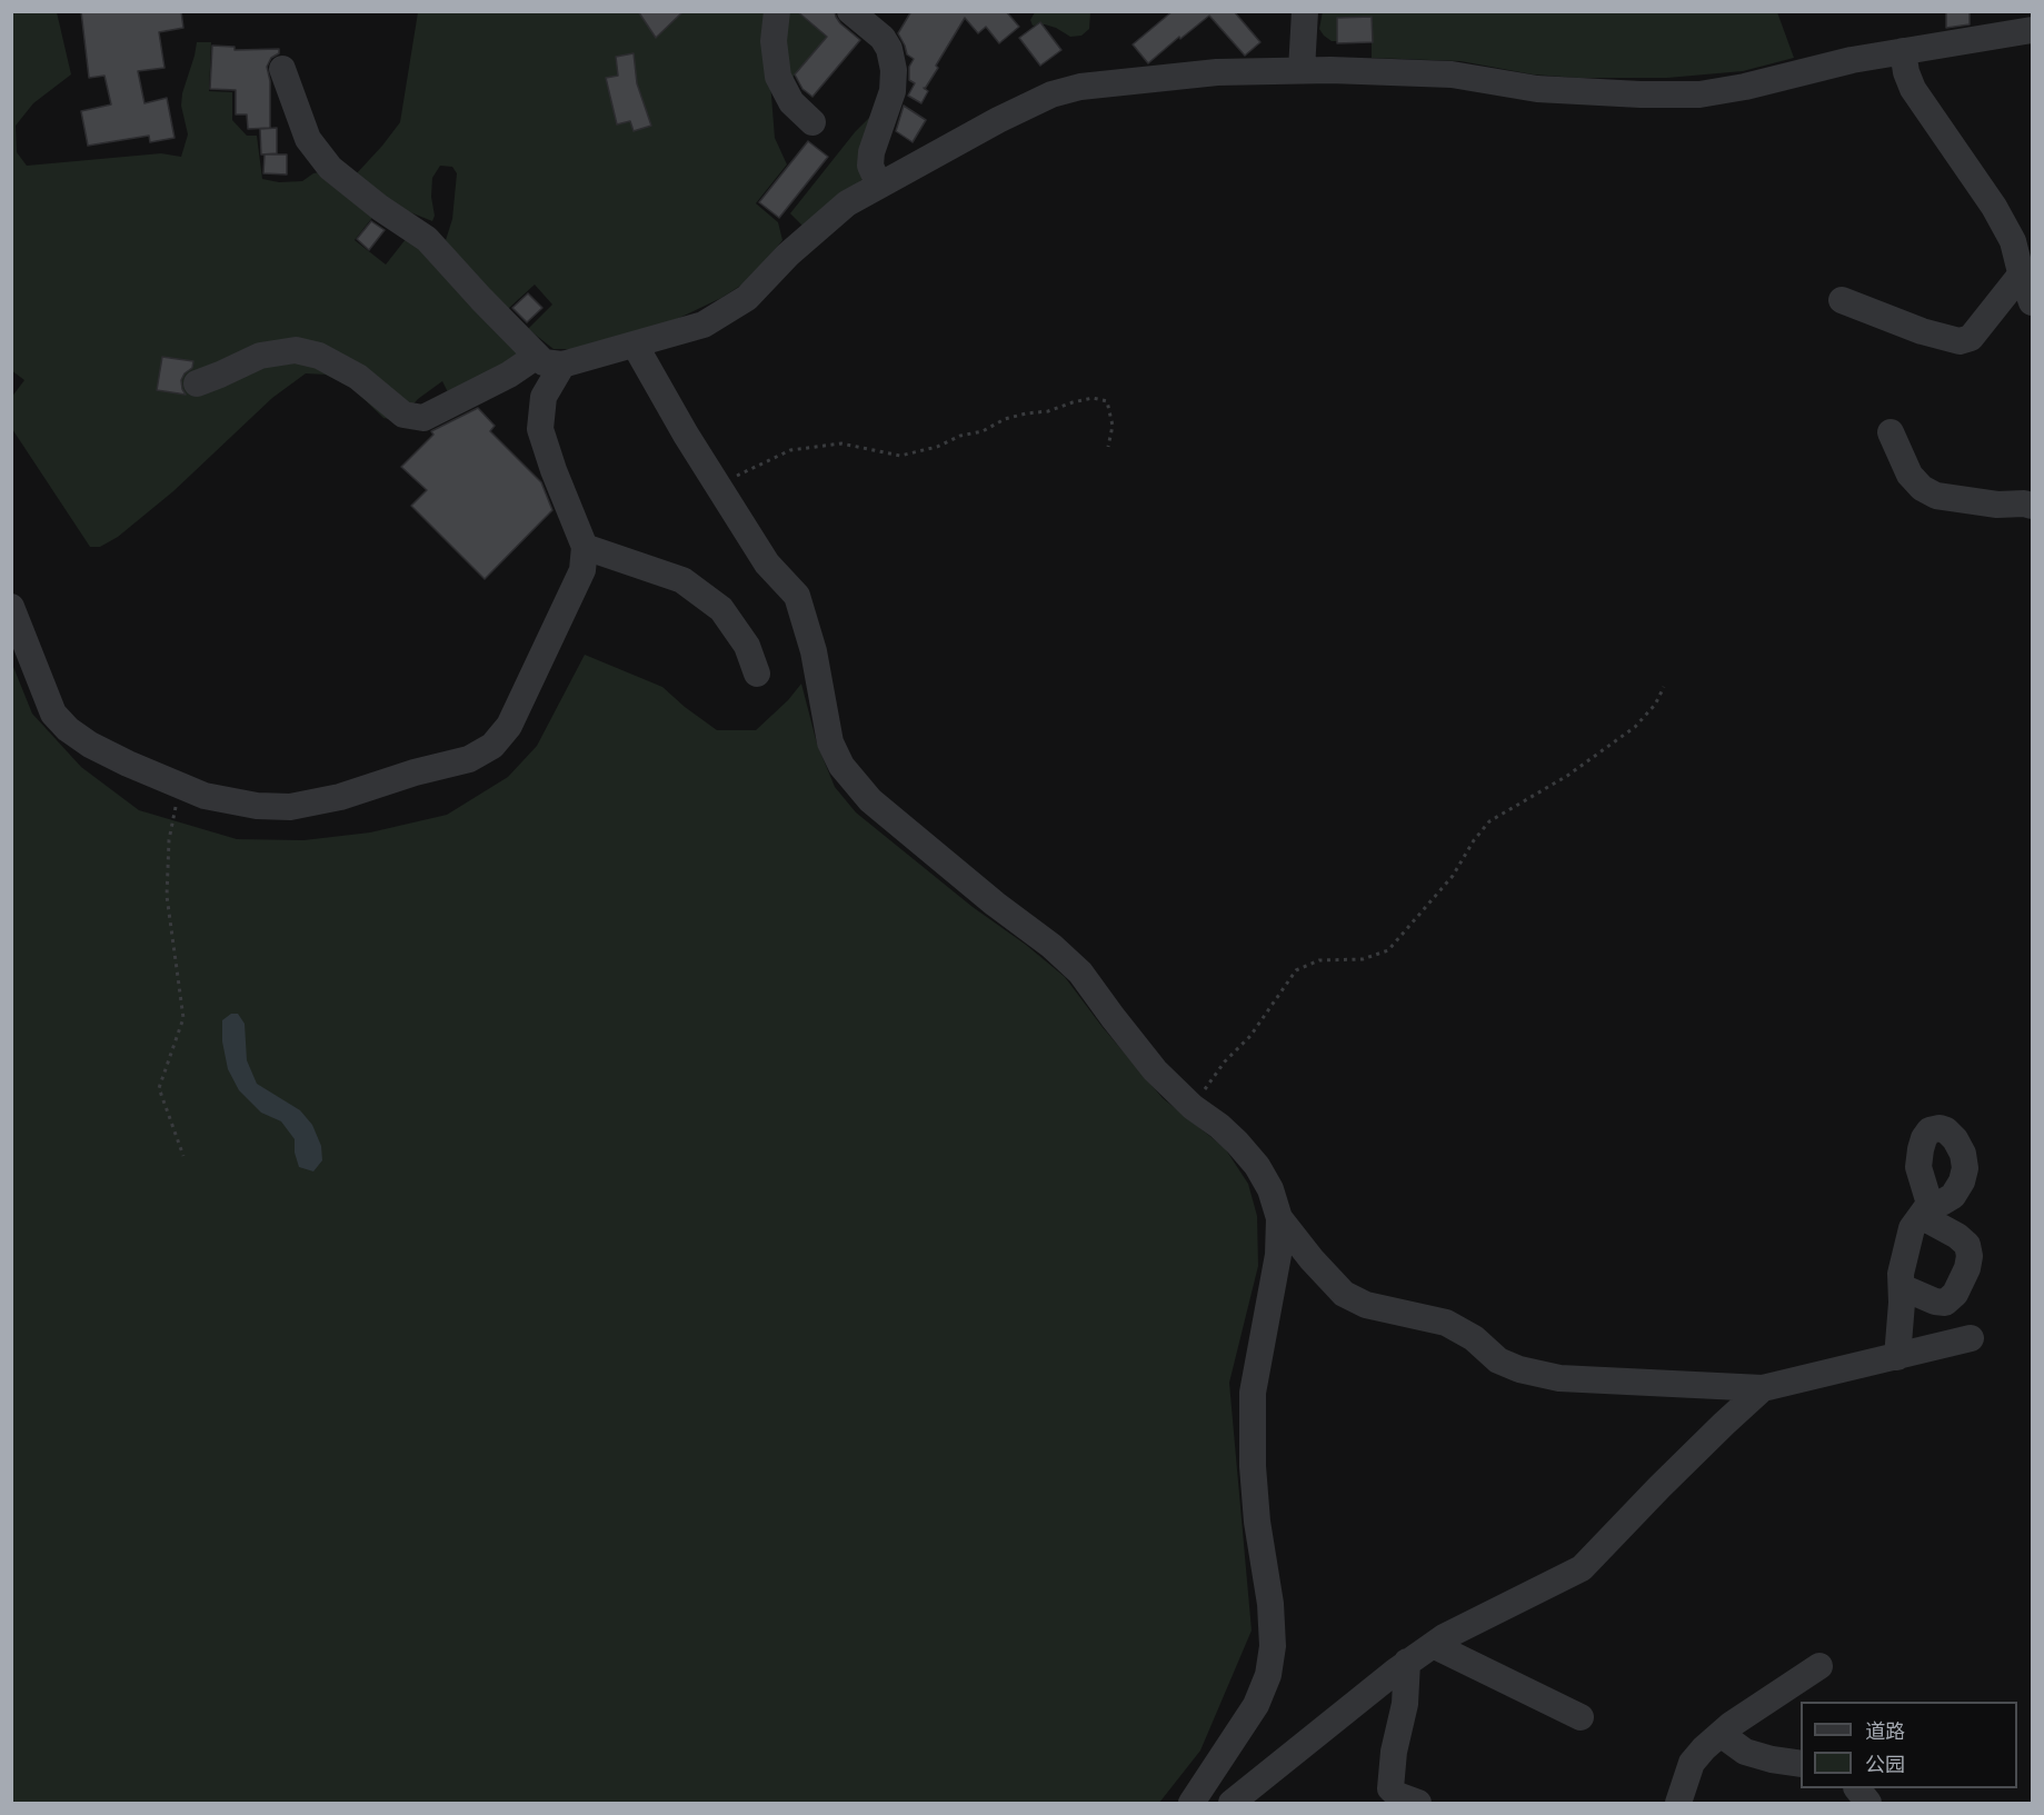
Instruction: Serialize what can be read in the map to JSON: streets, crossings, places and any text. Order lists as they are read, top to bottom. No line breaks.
{"legend":["道路","公园"]}
